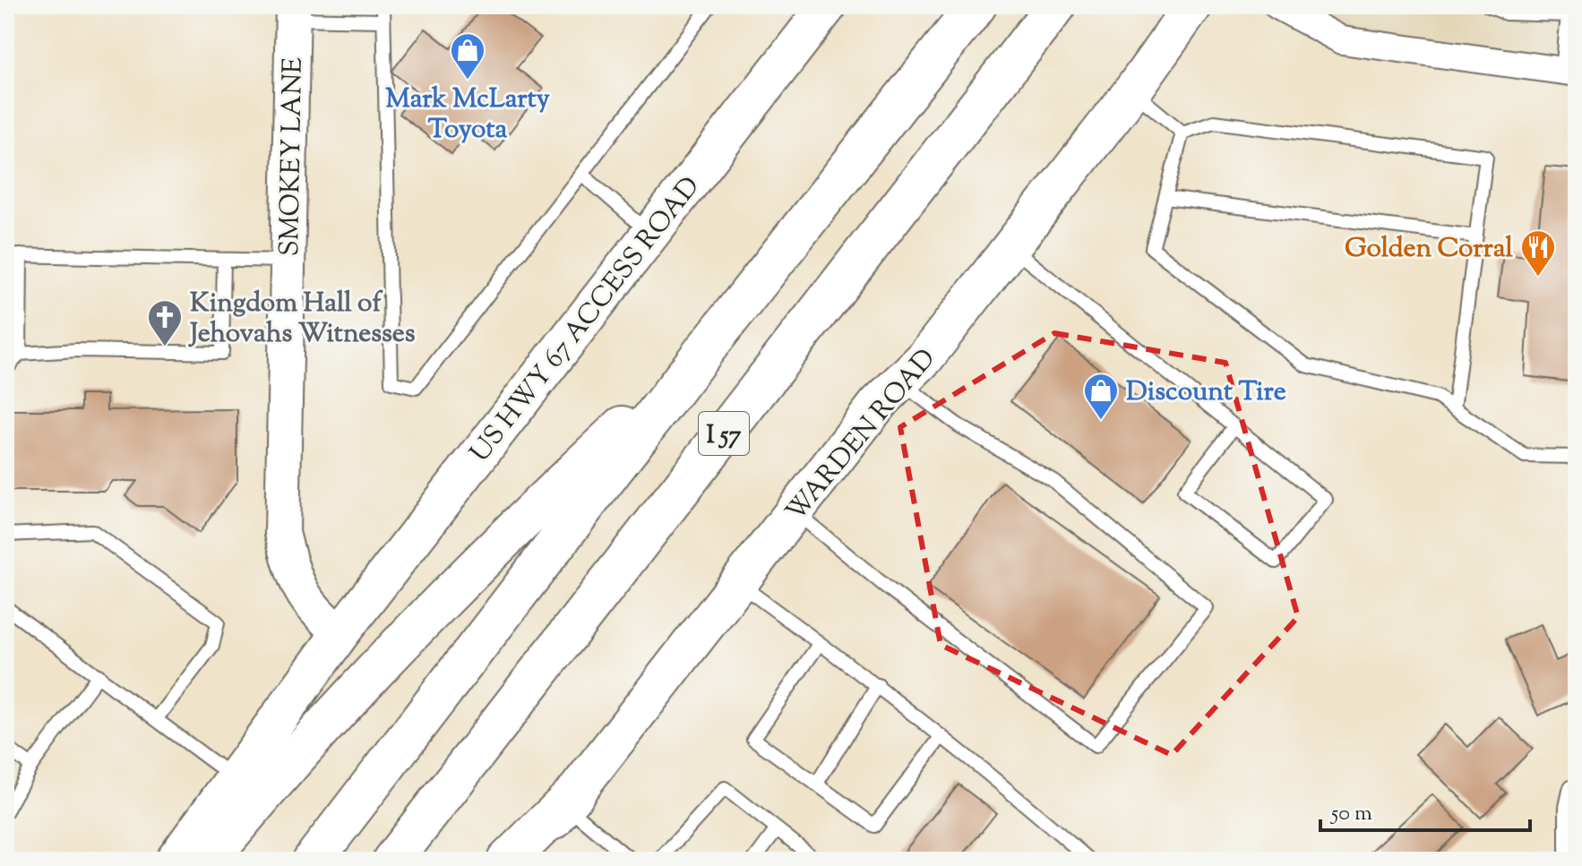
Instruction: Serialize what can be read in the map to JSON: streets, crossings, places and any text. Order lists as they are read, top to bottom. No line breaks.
{"streets":{"highway":["I 57"],"main road":["US HWY 67 ACCESS ROAD","WARDEN ROAD"],"street":["SMOKEY LANE"]},"crossings":[["SMOKEY LANE","US HWY 67 ACCESS ROAD"]],"places":{"shop":["Mark McLarty Toyota","Discount Tire"],"restaurant":["Golden Corral"],"church":["Kingdom Hall of Jehovahs Witnesses"]},"scale_bar":"50 m"}
